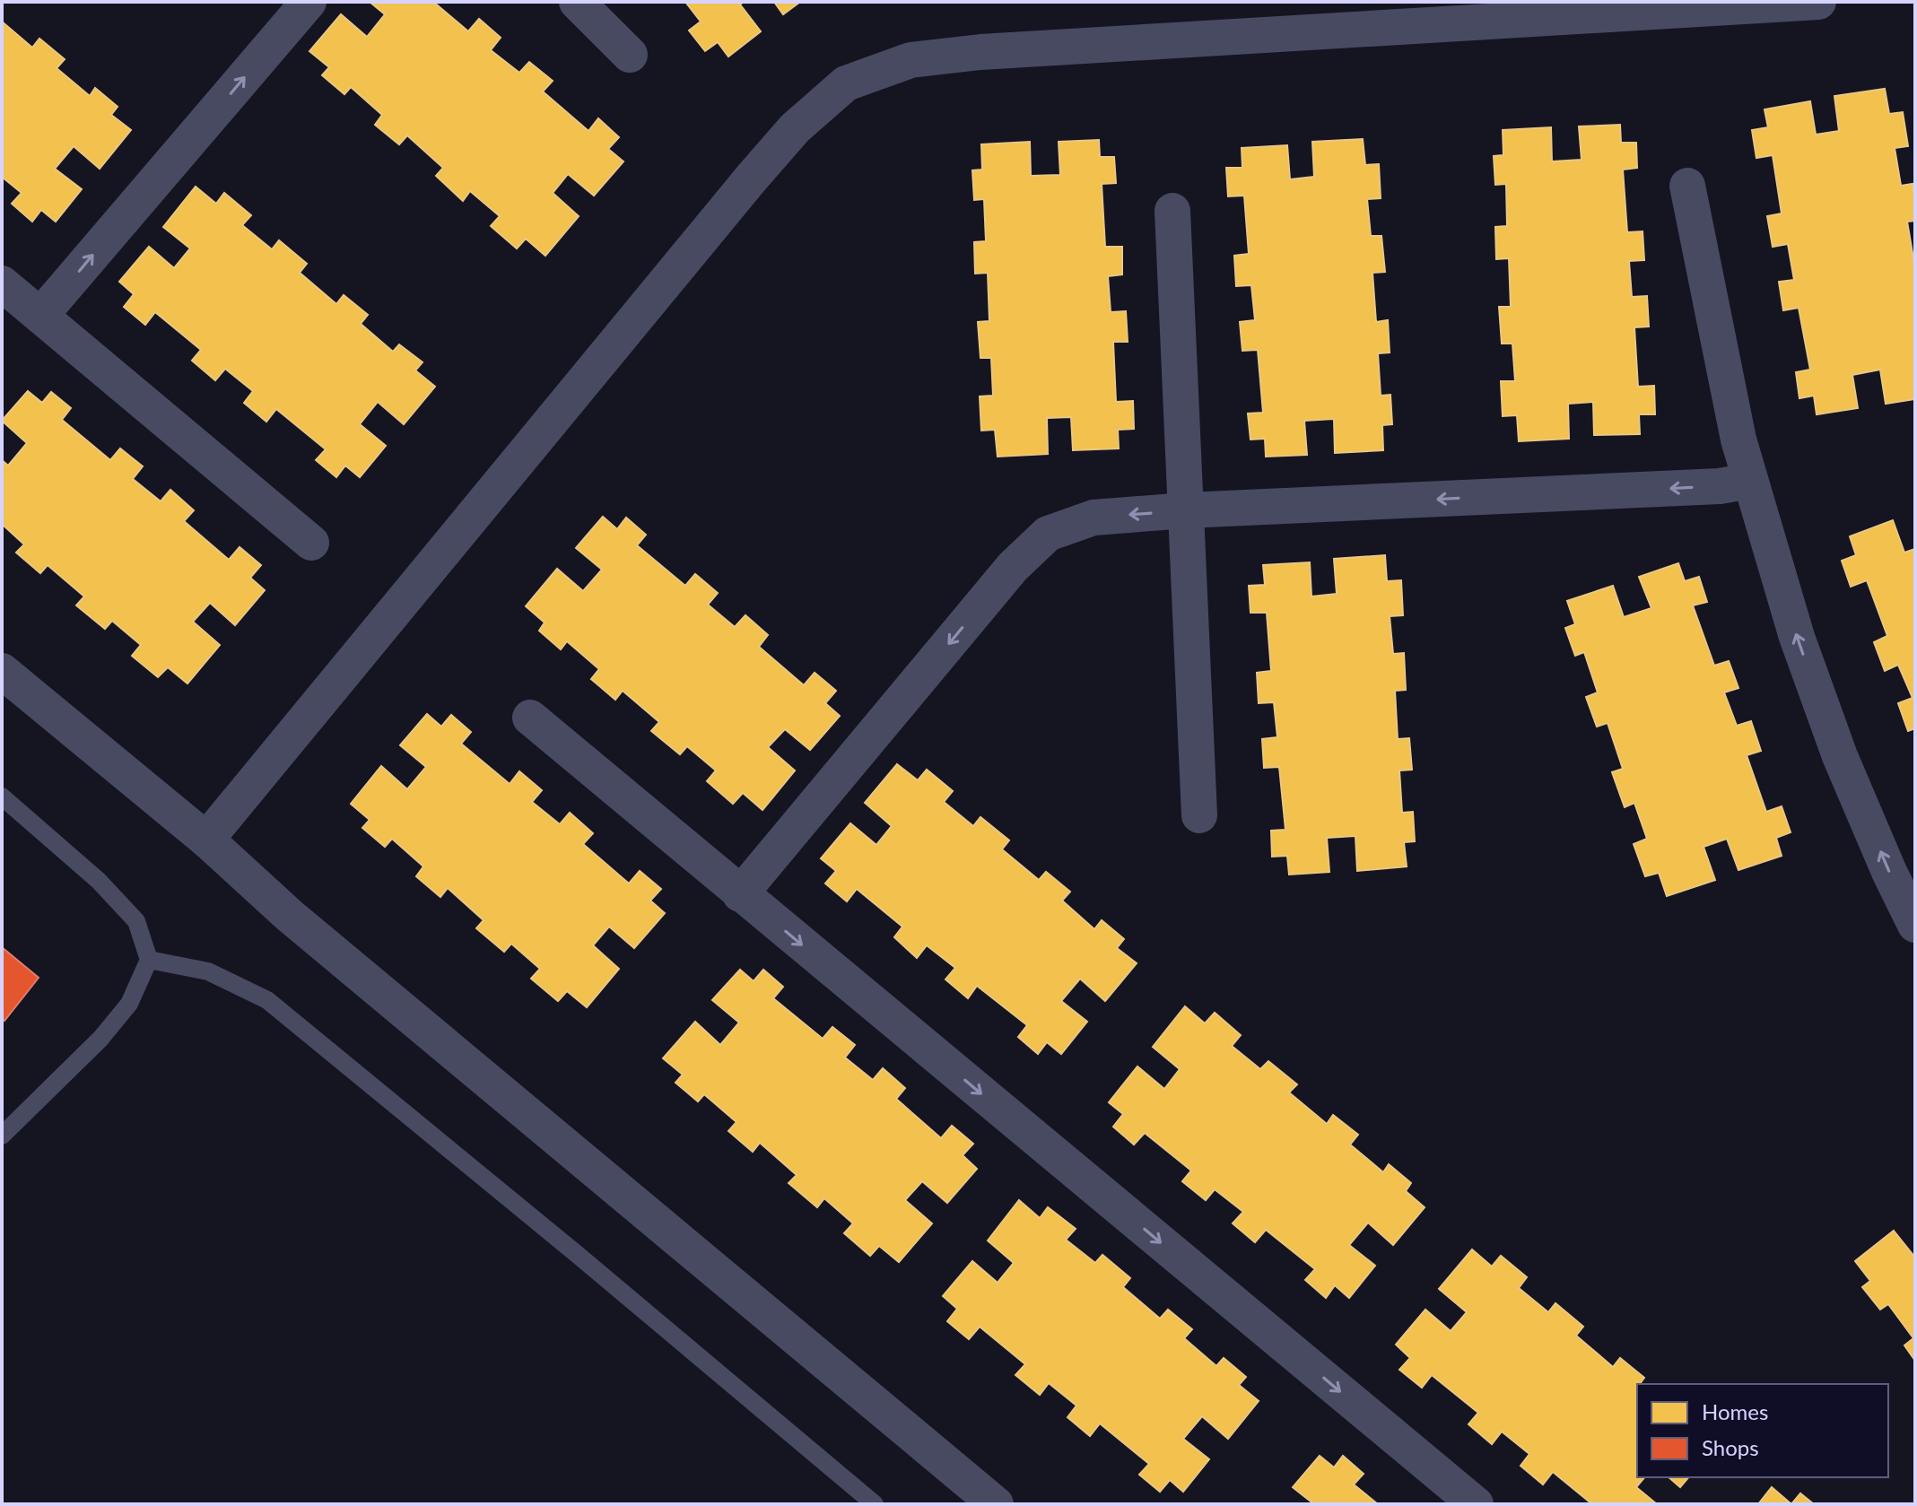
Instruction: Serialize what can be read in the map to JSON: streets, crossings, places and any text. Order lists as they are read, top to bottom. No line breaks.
{"legend":["Homes","Shops"]}
